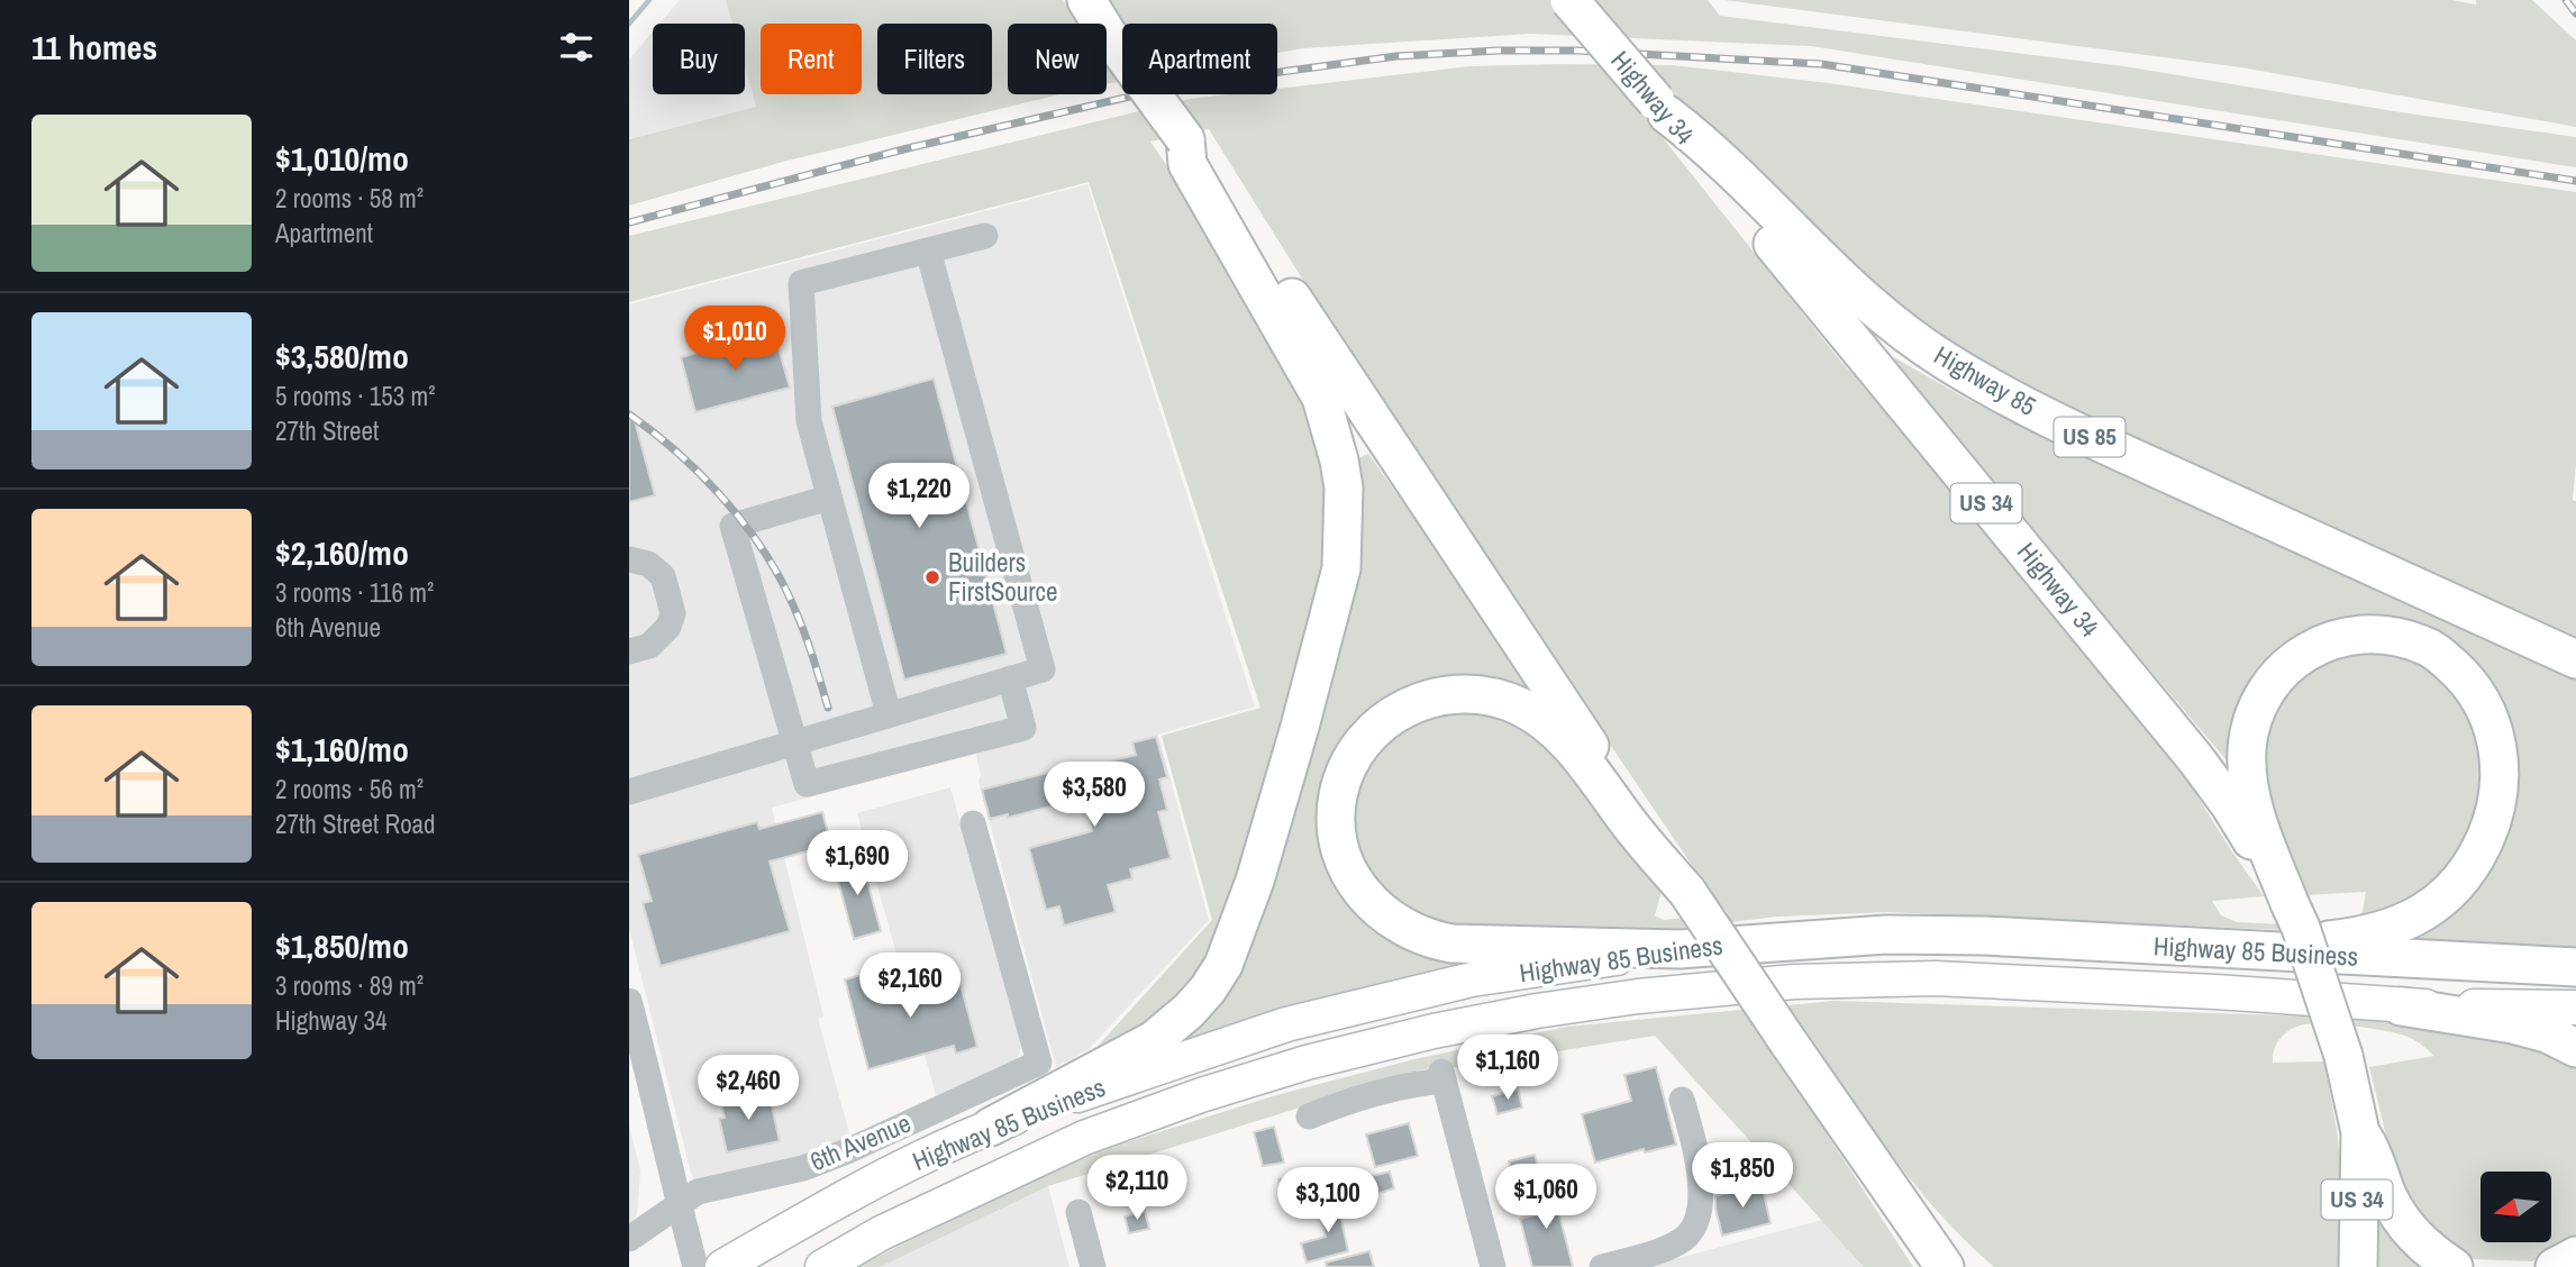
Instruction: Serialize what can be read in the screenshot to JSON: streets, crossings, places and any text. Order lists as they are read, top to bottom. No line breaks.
{"streets":{"highway":["Highway 34","Highway 85","US 85","US 34","Highway 85 Business"],"street":["6th Avenue"]},"crossings":[["Highway 34","Highway 85"]],"places":["Builders FirstSource"],"north":"left","page":{"heading":"11 homes","chip":["Buy","Rent","Filters","New","Apartment"],"list":[{"name":"$1,010/mo","note":"2 rooms · 58 m² · Apartment"},{"name":"$3,580/mo","note":"5 rooms · 153 m² · 27th Street"},{"name":"$2,160/mo","note":"3 rooms · 116 m² · 6th Avenue"},{"name":"$1,160/mo","note":"2 rooms · 56 m² · 27th Street Road"},{"name":"$1,850/mo","note":"3 rooms · 89 m² · Highway 34"}],"price":["$1,010","$1,220","$3,580","$1,690","$2,160","$1,160","$2,460","$1,850","$2,110","$1,060","$3,100"]}}
